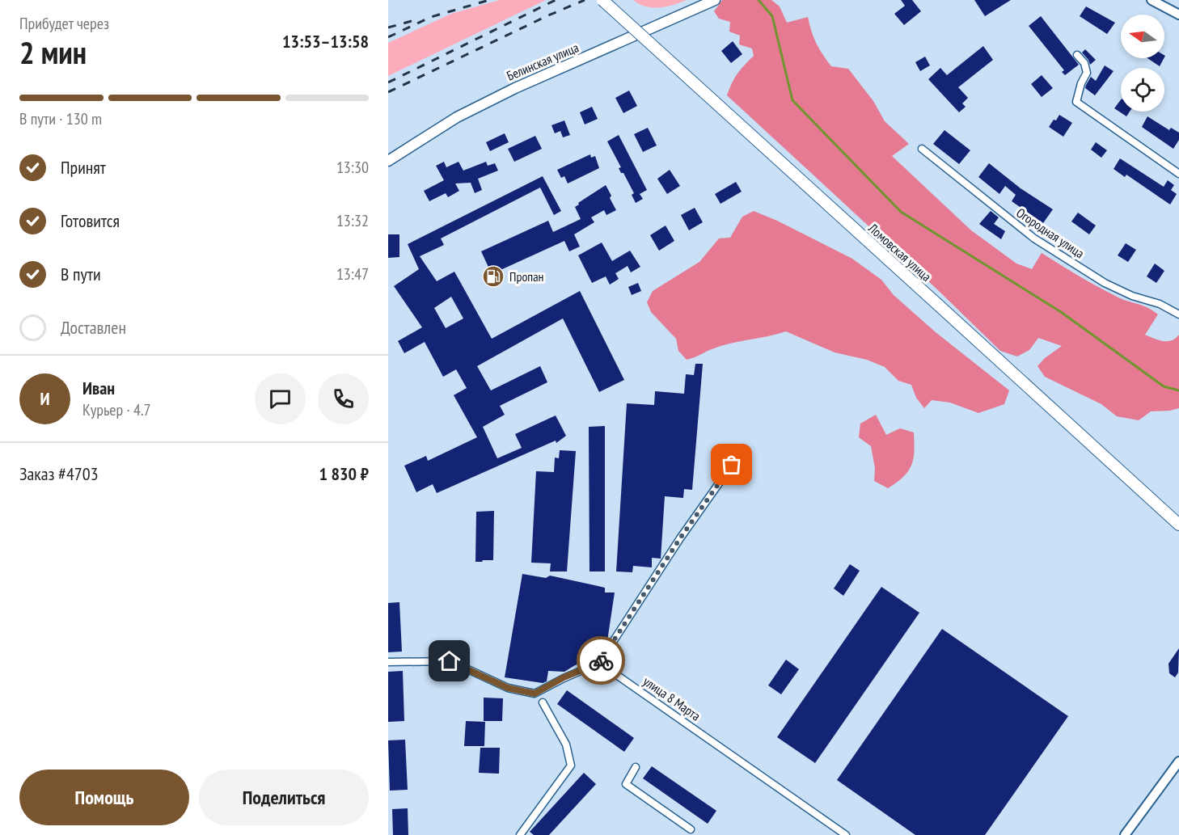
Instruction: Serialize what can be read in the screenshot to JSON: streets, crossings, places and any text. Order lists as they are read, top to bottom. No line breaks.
{"streets":{"main road":["Белинская улица","Ломовская улица"],"street":["Огородная улица","улица 8 Марта"]},"places":{"fuel station":["Пропан"]},"north":"left","page":{"heading":["2 мин","Прибудет через","13:53–13:58"],"panel":["Иван","Курьер · 4.7","Заказ #4703","1 830 ₽"],"bar":"В пути · 130 m","list":[["Принят","13:30"],["Готовится","13:32"],["В пути","13:47"],"Доставлен"],"round":"И","buttons":["Помощь","Поделиться"]}}
